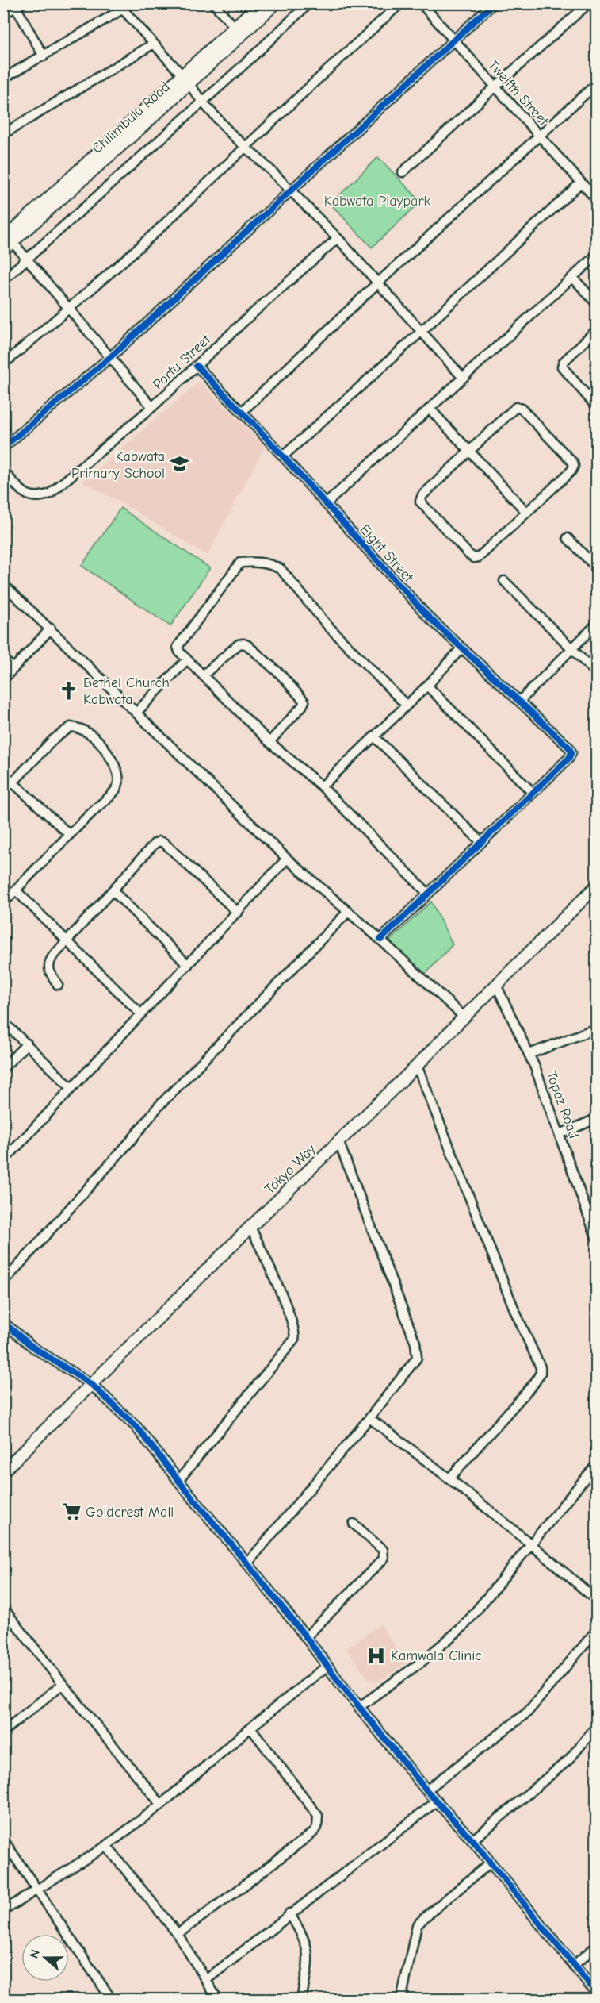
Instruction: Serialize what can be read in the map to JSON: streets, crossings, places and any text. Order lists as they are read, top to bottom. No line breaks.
{"streets":{"main road":["Chilimbulu Road","Tokyo Way"],"street":["Twelfth Street","Porfu Street","Eight Street","Topaz Road"]},"crossings":[["Porfu Street","Eight Street"],["Topaz Road","Tokyo Way"]],"parks":["Kabwata Playpark"],"places":{"school or university":["Kabwata Primary School"],"church":["Bethel Church Kabwata"],"supermarket":["Goldcrest Mall"],"hospital":["Kamwala Clinic"]},"north":"left"}
